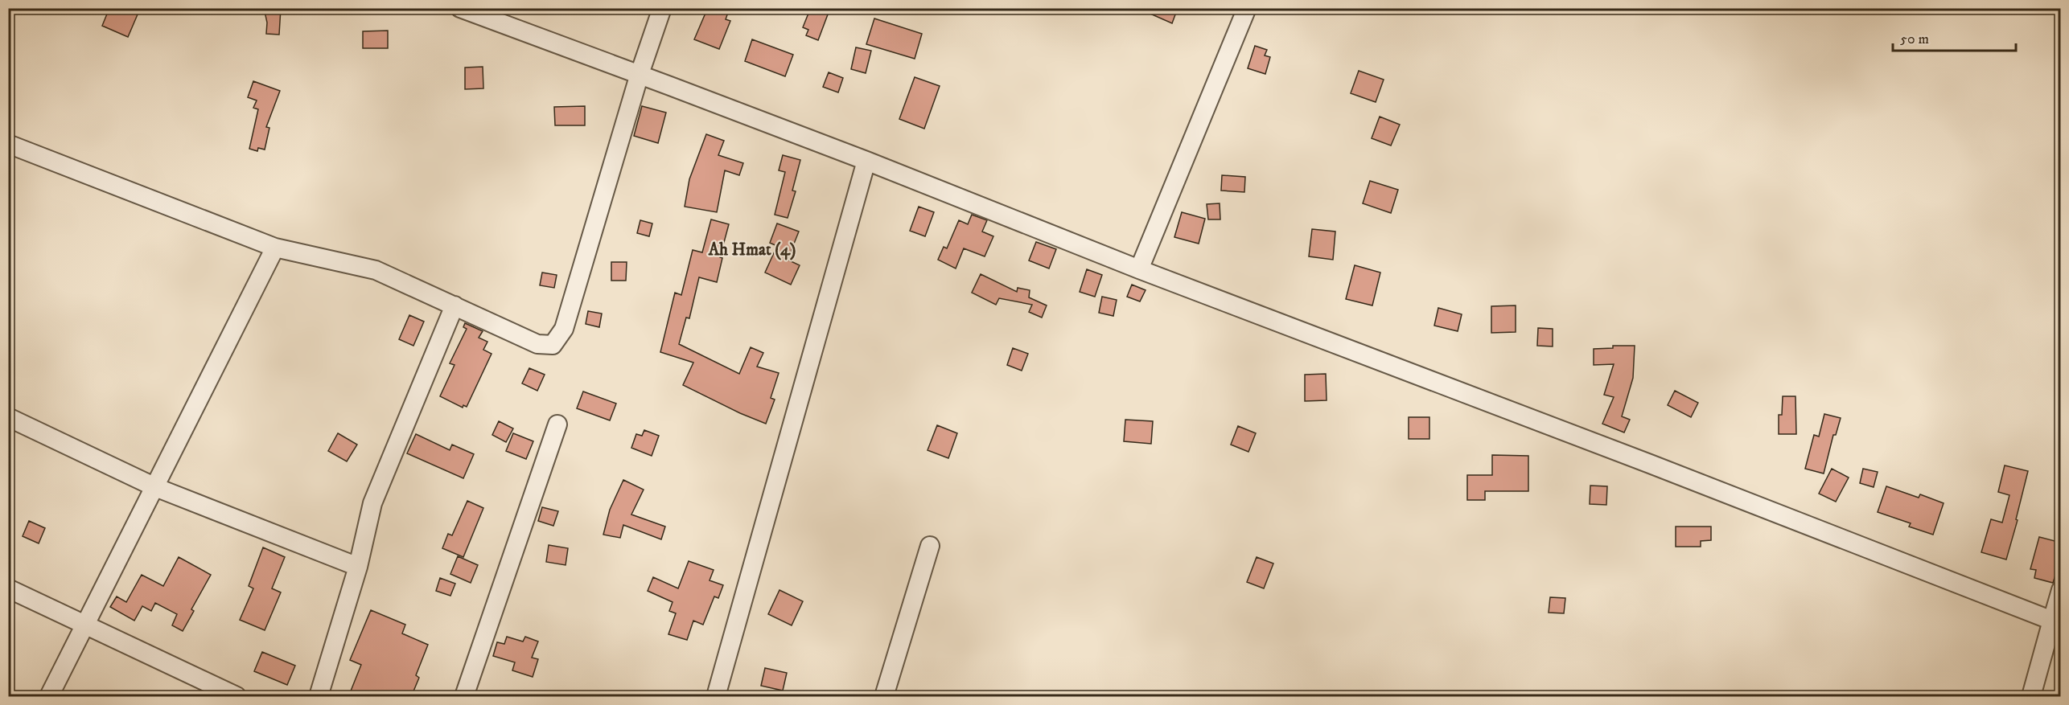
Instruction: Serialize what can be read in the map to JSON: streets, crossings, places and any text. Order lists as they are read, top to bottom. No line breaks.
{"districts":["Ah Hmat (4)"],"scale_bar":"50 m"}
